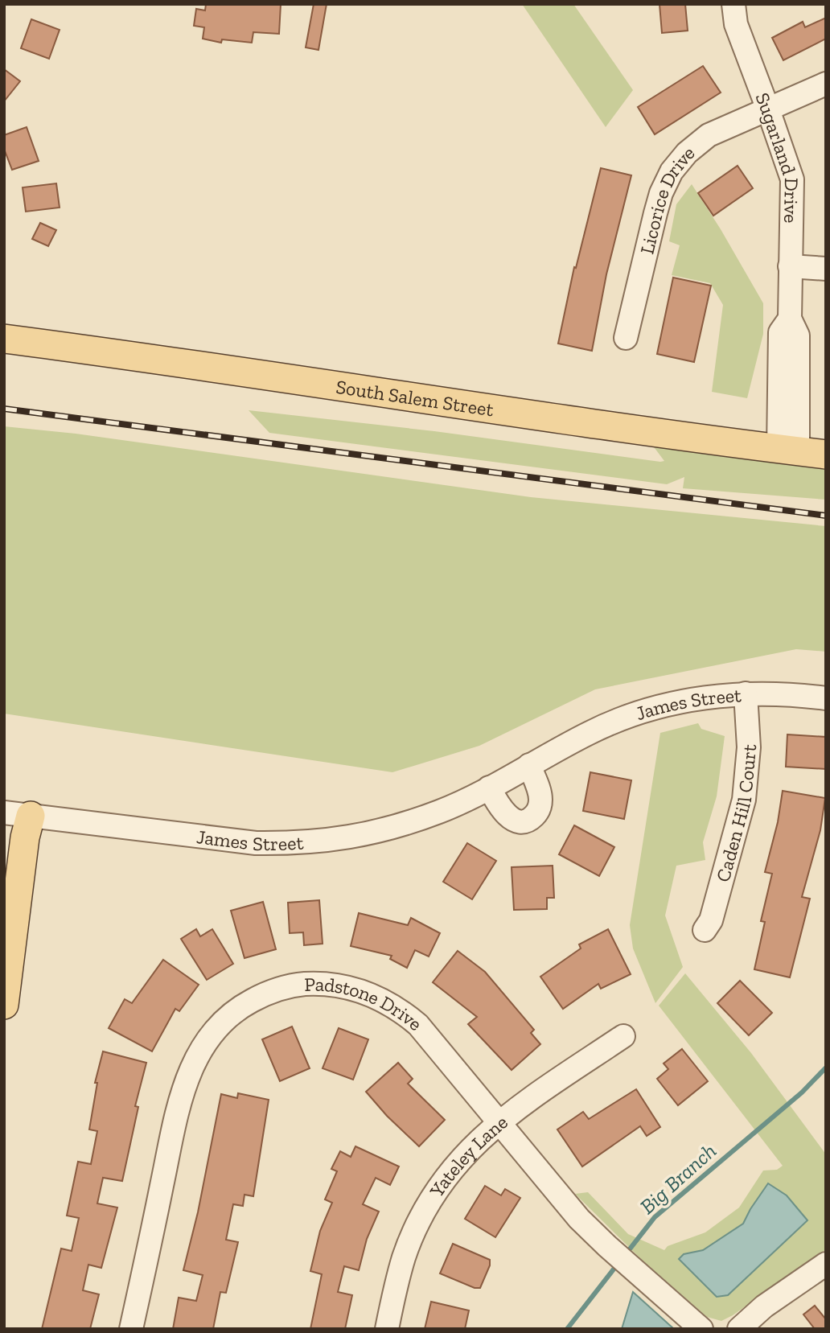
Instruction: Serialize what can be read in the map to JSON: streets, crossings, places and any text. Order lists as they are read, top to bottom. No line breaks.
{"streets":{"main road":["South Salem Street"],"street":["Sugarland Drive","Licorice Drive","James Street","Caden Hill Court","Padstone Drive","Yateley Lane"]},"crossings":[["Sugarland Drive","Licorice Drive"],["Sugarland Drive","South Salem Street"],["James Street","Caden Hill Court"],["Padstone Drive","Yateley Lane"]],"water":["Big Branch"]}
